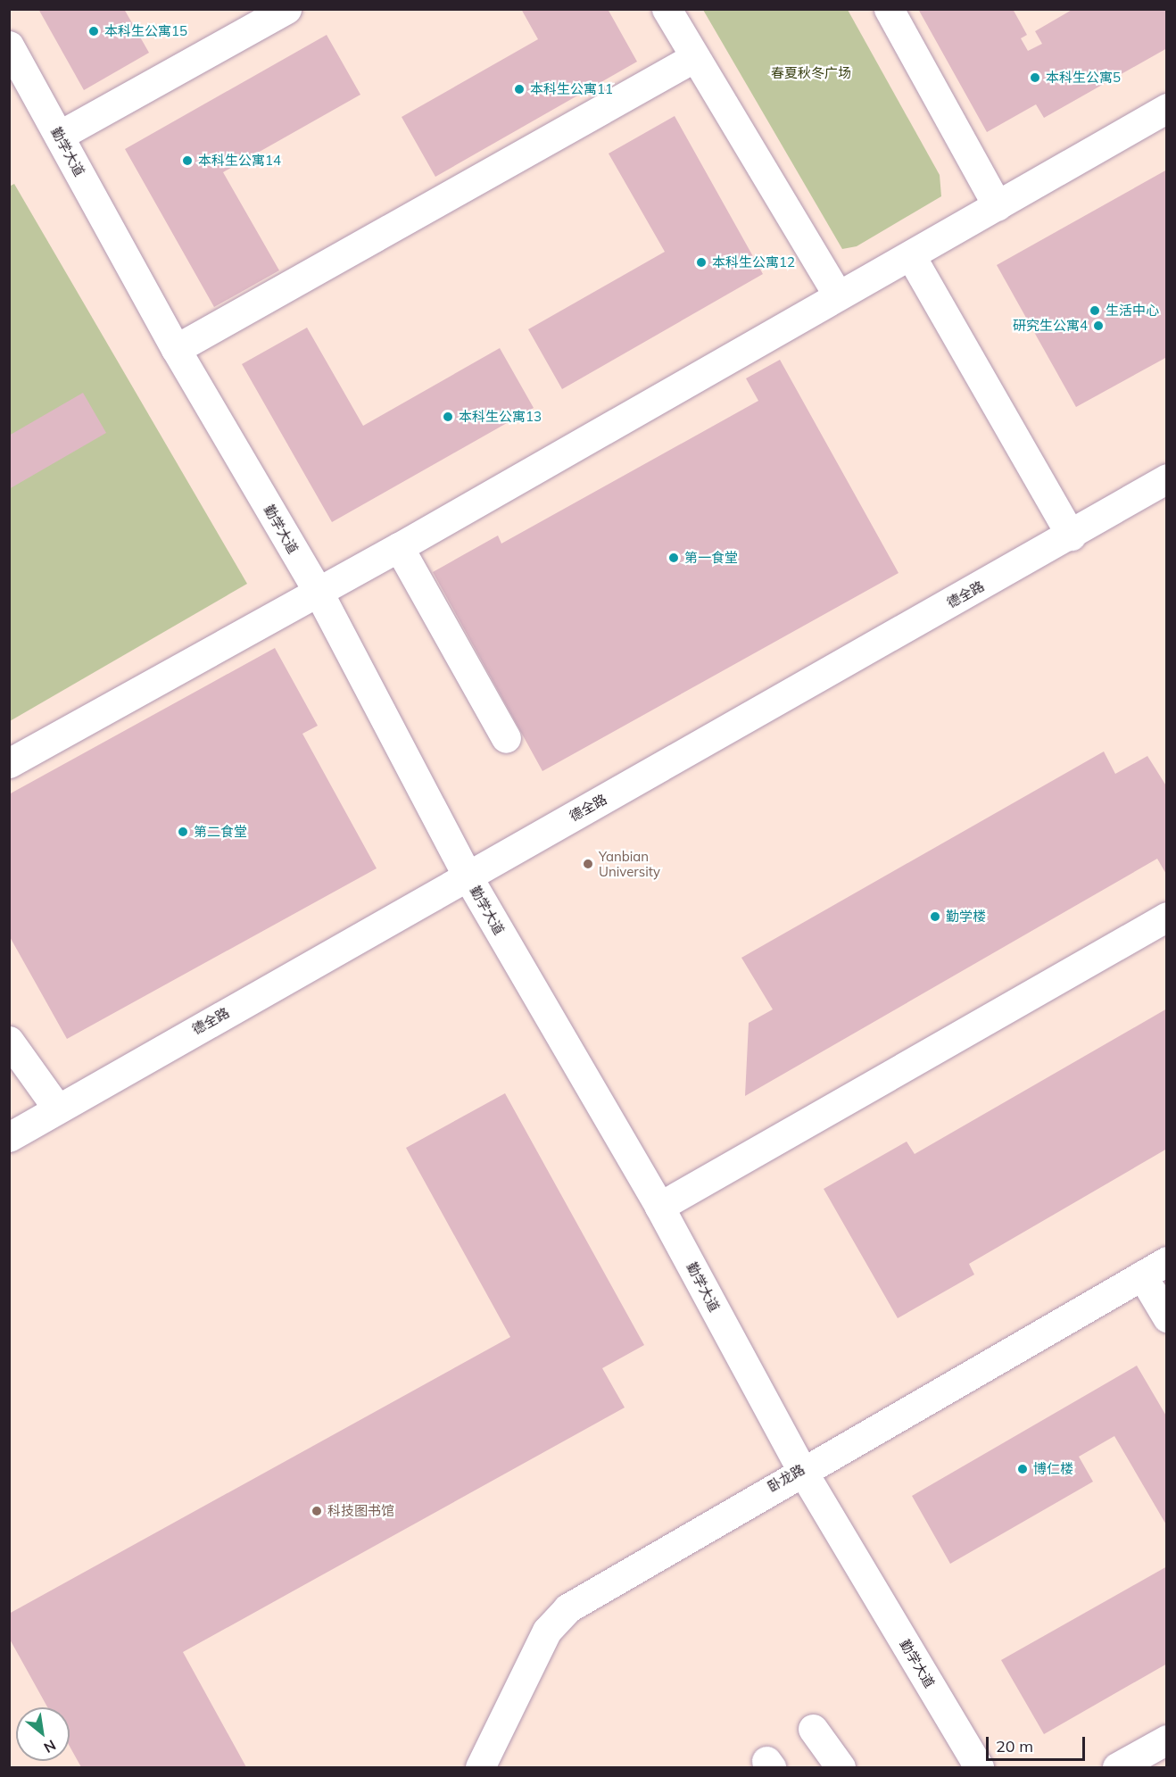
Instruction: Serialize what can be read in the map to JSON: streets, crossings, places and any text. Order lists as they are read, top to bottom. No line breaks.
{"streets":{"lane":["勤学大道","德全路","卧龙路"]},"crossings":[["勤学大道","德全路"],["勤学大道","卧龙路"]],"parks":["春夏秋冬广场"],"places":["本科生公寓15","本科生公寓5","本科生公寓11","本科生公寓14","本科生公寓12","生活中心","研究生公寓4","本科生公寓13","第一食堂","第二食堂","Yanbian University","勤学楼","博仁楼","科技图书馆"],"scale_bar":"20 m","north":"bottom right"}
